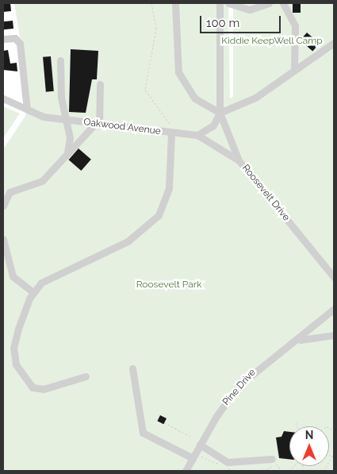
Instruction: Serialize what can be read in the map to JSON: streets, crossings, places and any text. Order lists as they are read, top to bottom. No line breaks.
{"streets":{"street":["Oakwood Avenue","Roosevelt Drive","Pine Drive"]},"crossings":[["Oakwood Avenue","Roosevelt Drive"]],"parks":["Kiddie KeepWell Camp","Roosevelt Park"],"scale_bar":"100 m","north":"top"}
